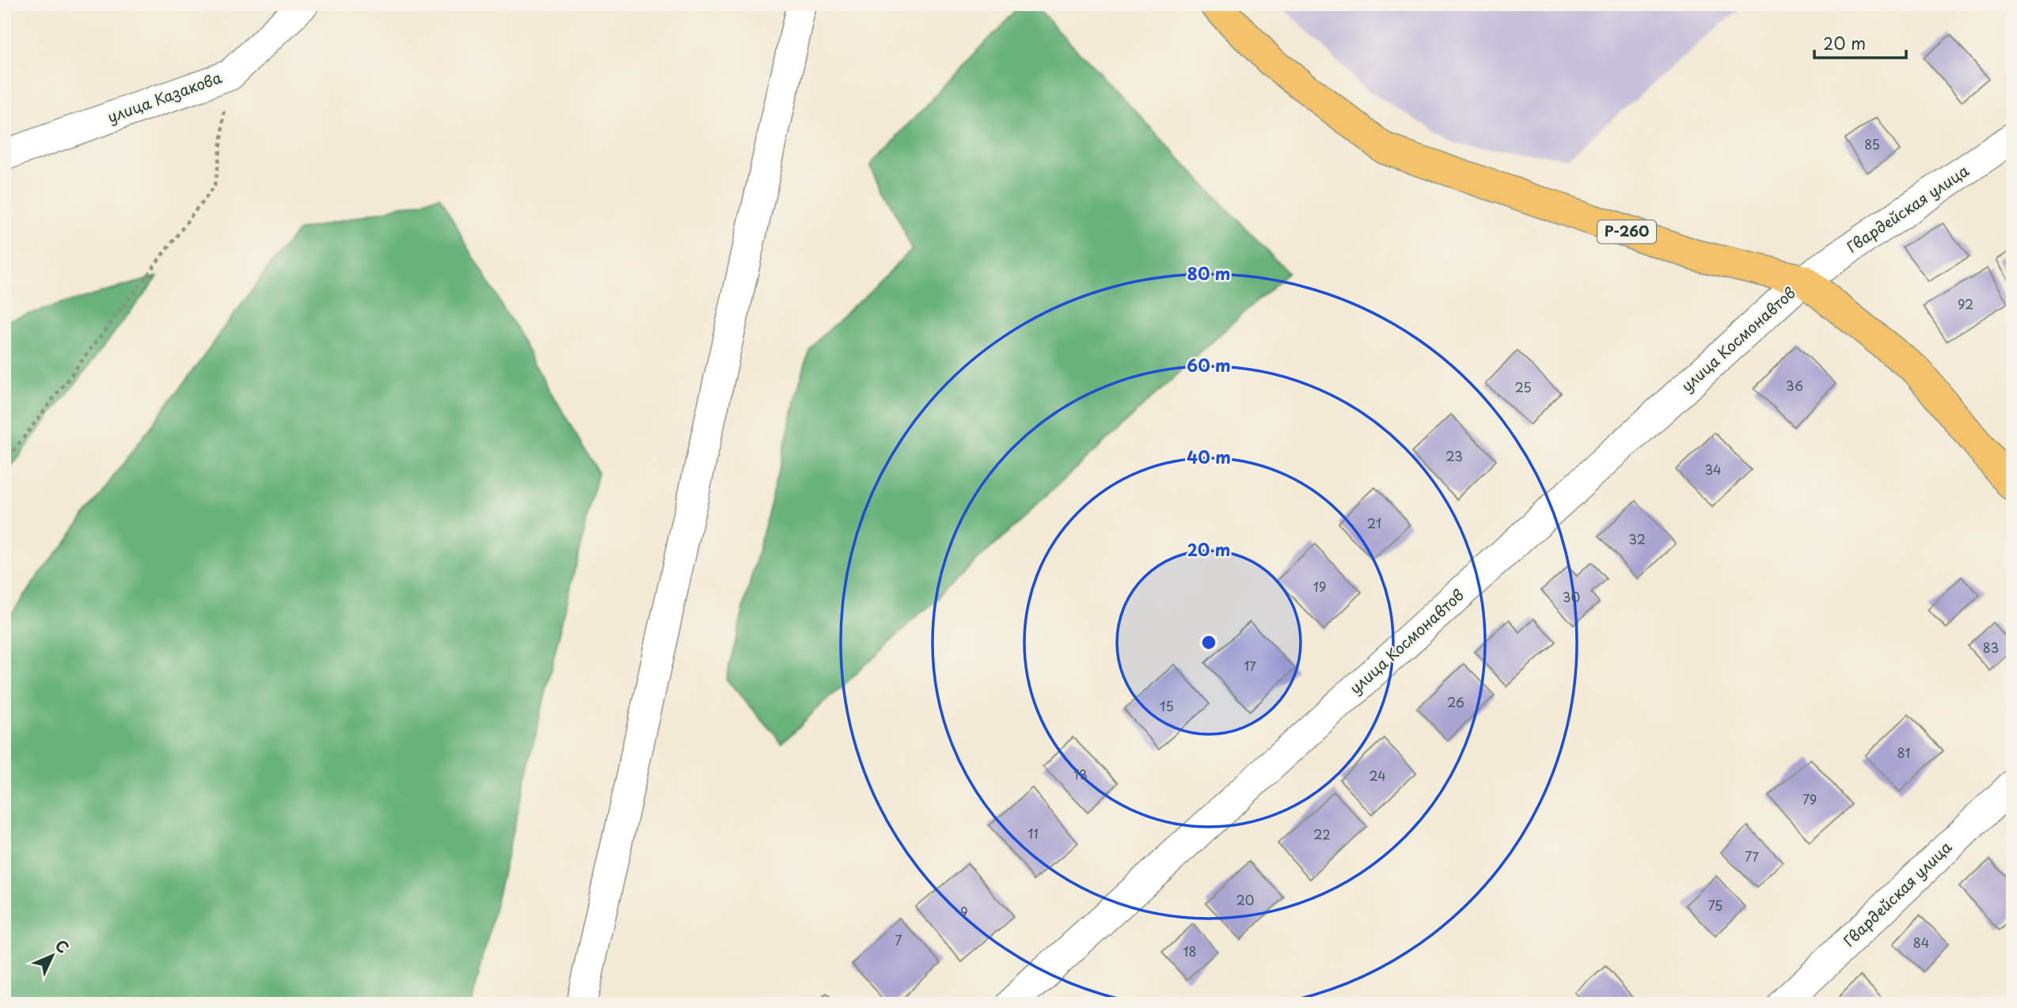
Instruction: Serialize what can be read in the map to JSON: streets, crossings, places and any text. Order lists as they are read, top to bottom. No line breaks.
{"streets":{"highway":["Р-260"],"street":["улица Казакова","Гвардейская улица","улица Космонавтов"]},"crossings":[["Гвардейская улица","Р-260"],["Гвардейская улица","улица Космонавтов"],["Р-260","улица Космонавтов"]],"house_numbers":["85","92","36","25","23","34","21","32","19","30","83","17","26","15","81","13","24","79","11","22","77","20","75","9","7","84","18"],"scale_bar":"20 m","north":"top right","rings":["80 m","60 m","40 m","20 m"]}
